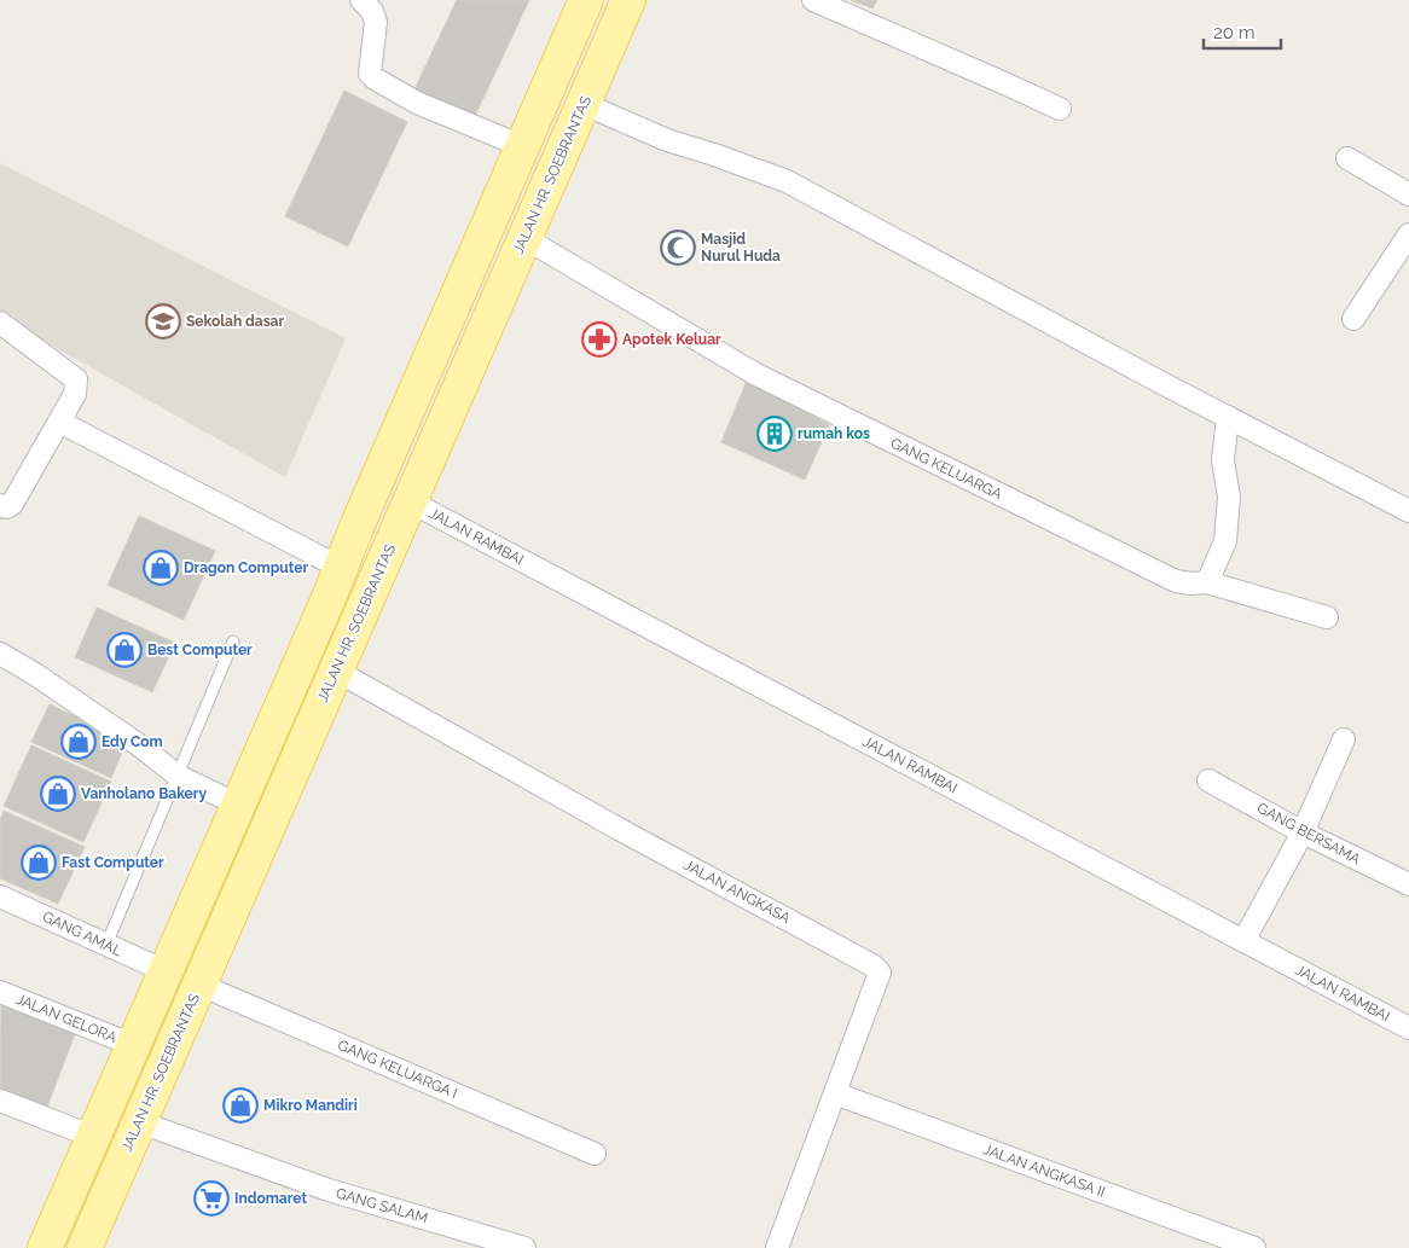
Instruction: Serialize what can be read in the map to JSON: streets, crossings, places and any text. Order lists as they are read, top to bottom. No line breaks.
{"streets":{"main road":["JALAN HR. SOEBRANTAS"],"street":["GANG KELUARGA","JALAN RAMBAI","GANG BERSAMA","JALAN ANGKASA","GANG AMAL","JALAN GELORA","GANG KELUARGA I","JALAN ANGKASA II","GANG SALAM"]},"crossings":[["JALAN HR. SOEBRANTAS","GANG KELUARGA"],["JALAN HR. SOEBRANTAS","JALAN RAMBAI"],["JALAN HR. SOEBRANTAS","JALAN ANGKASA"],["JALAN HR. SOEBRANTAS","GANG KELUARGA I"],["JALAN HR. SOEBRANTAS","GANG SALAM"],["JALAN ANGKASA","JALAN ANGKASA II"]],"places":{"mosque":["Masjid Nurul Huda"],"school or university":["Sekolah dasar"],"pharmacy":["Apotek Keluar"],"building":["rumah kos"],"shop":["Dragon Computer","Best Computer","Edy Com","Vanholano Bakery","Fast Computer","Mikro Mandiri"],"supermarket":["Indomaret"]},"scale_bar":"20 m"}
